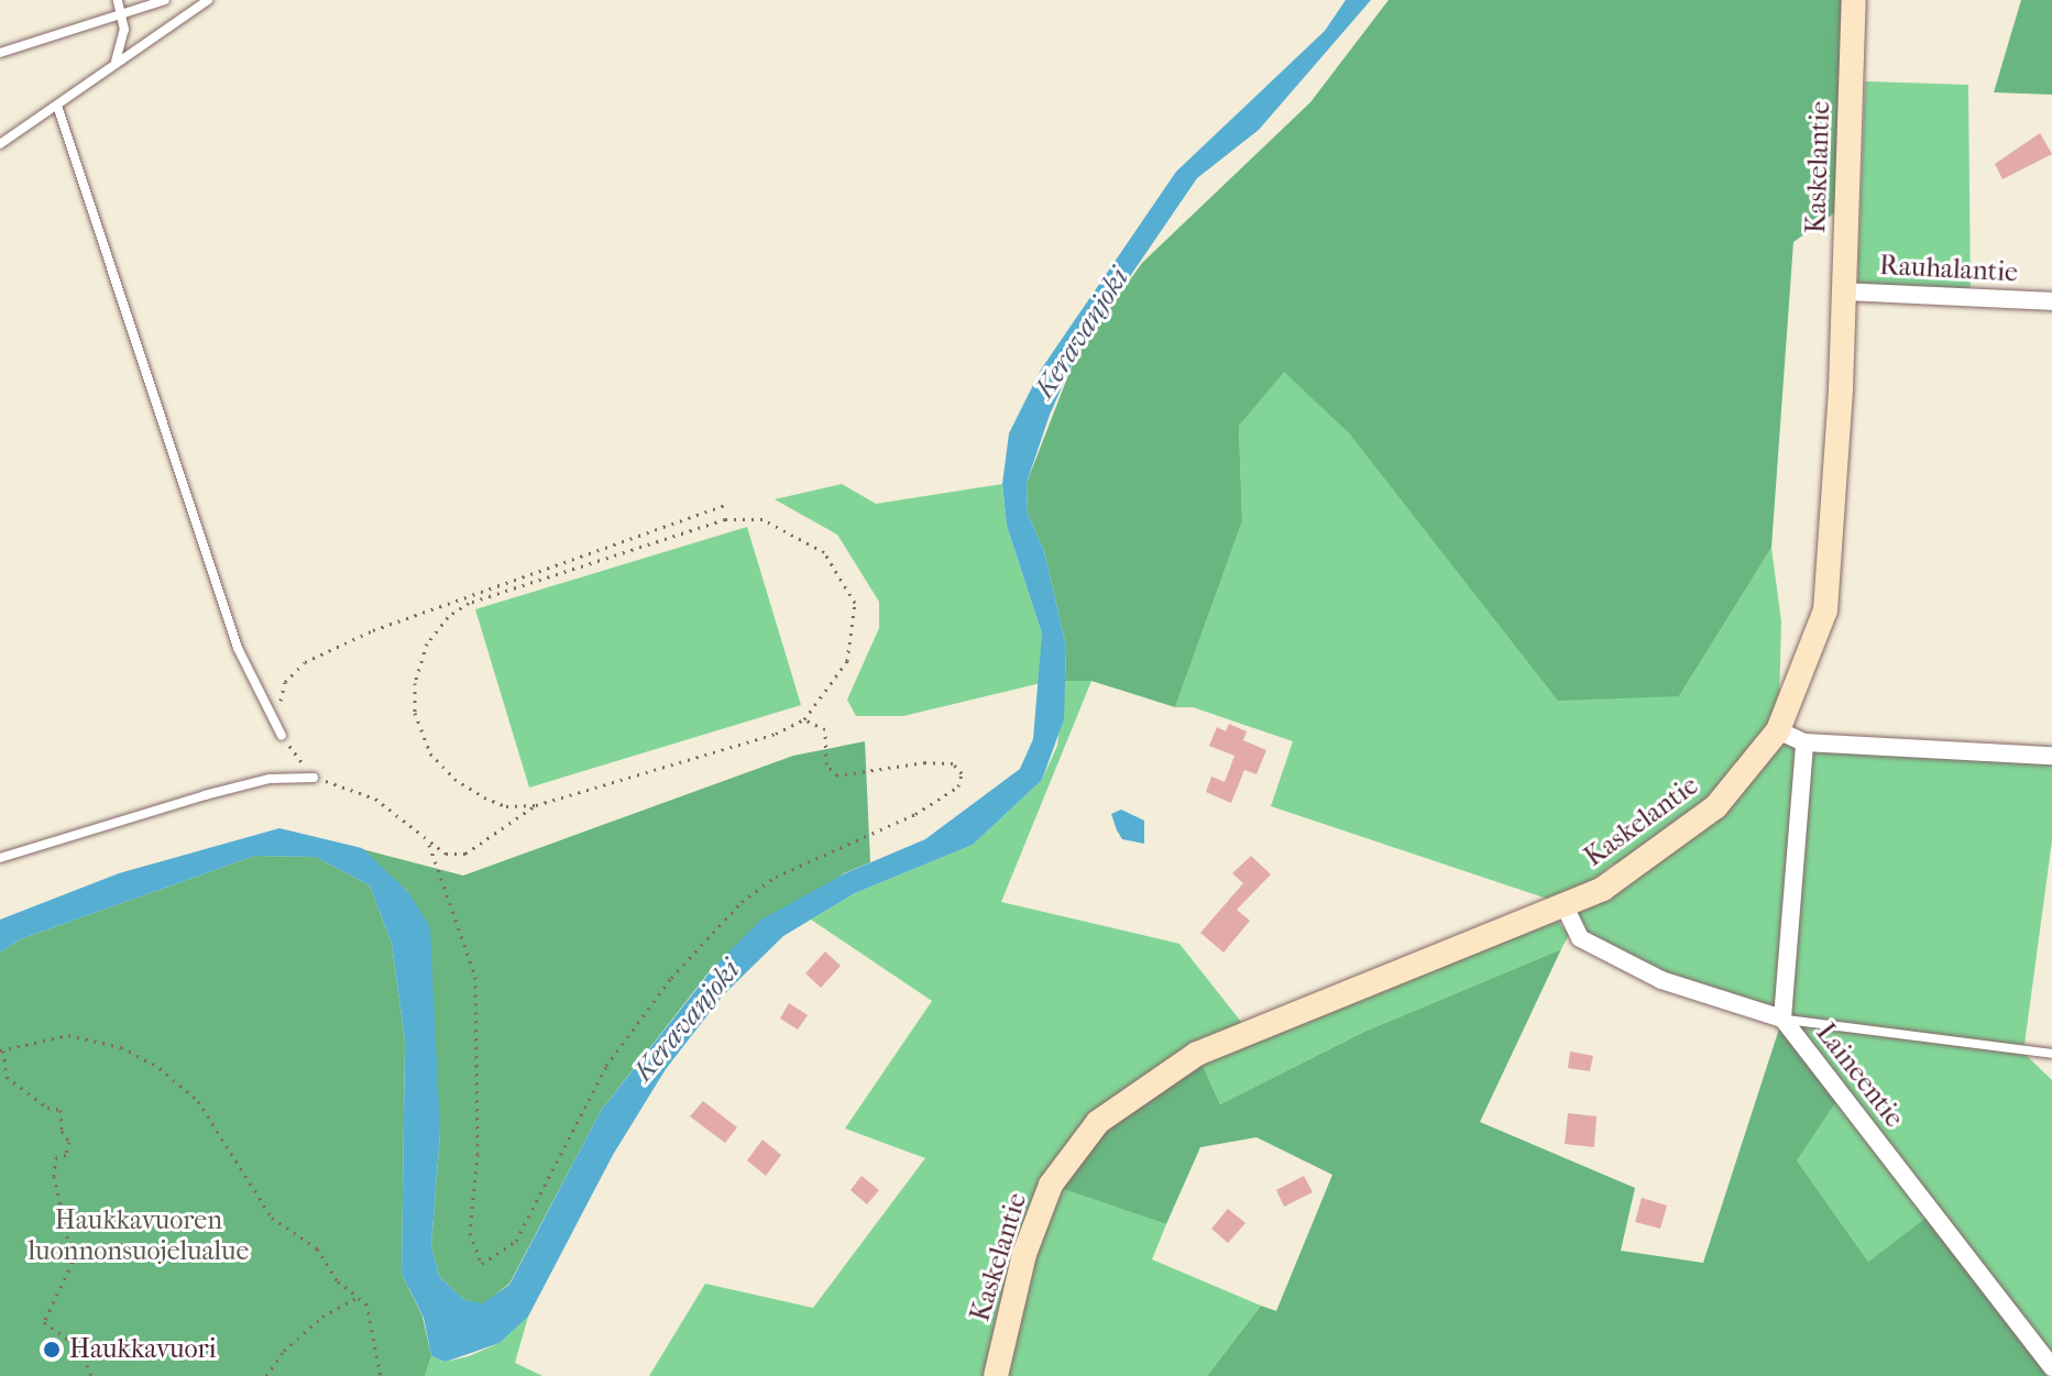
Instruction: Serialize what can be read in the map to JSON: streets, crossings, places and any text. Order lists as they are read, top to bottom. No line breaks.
{"streets":{"street":["Kaskelantie","Rauhalantie","Laineentie"]},"crossings":[["Kaskelantie","Rauhalantie"],["Kaskelantie","Laineentie"]],"water":["Keravanjoki"],"parks":["Haukkavuoren luonnonsuojelualue"],"places":["Haukkavuori"]}
